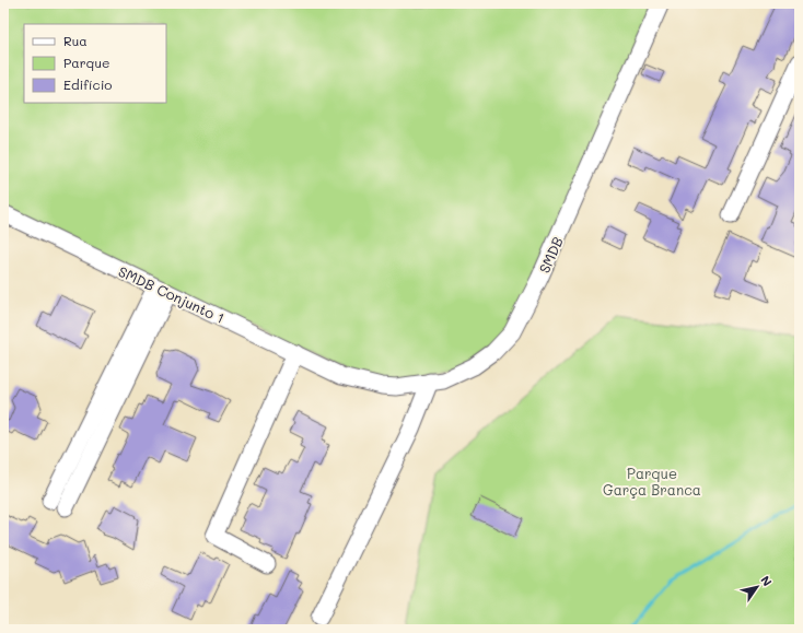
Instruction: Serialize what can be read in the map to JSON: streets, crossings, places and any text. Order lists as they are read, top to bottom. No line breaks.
{"streets":{"street":["SMDB","SMDB Conjunto 1"]},"crossings":[["SMDB","SMDB Conjunto 1"]],"parks":["Parque Garça Branca"],"legend":["Rua","Parque","Edifício"],"north":"top right"}
